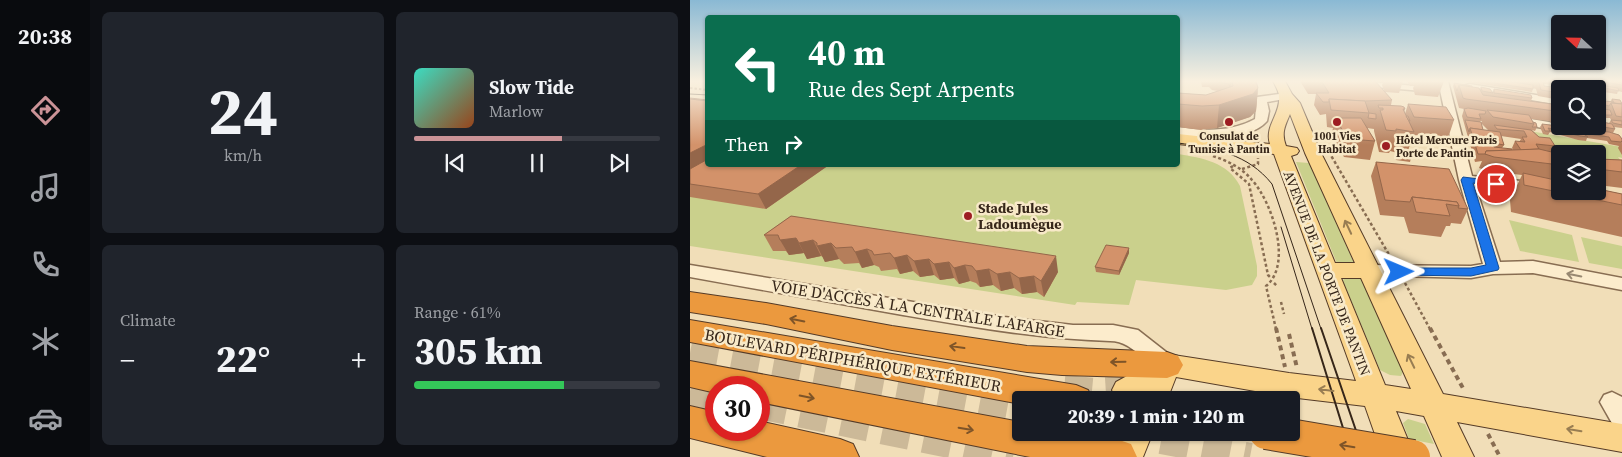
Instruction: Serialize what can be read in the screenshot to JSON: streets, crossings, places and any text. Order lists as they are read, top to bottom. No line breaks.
{"streets":{"highway":["BOULEVARD PÉRIPHÉRIQUE EXTÉRIEUR"],"main road":["AVENUE DE LA PORTE DE PANTIN"],"street":["VOIE D'ACCÈS À LA CENTRALE LAFARGE"]},"places":["Consulat de Tunisie à Pantin","1001 Vies Habitat","Hôtel Mercure Paris Porte de Pantin","Stade Jules Ladoumègue"],"north":"left","page":{"tabs":"20:38","tile":[["24","km/h"],"Climate",["Range · 61%","305 km"]],"turn":["40 m","Rue des Sept Arpents"],"song":["Slow Tide","Marlow"],"then":"Then","heat":["−","22°","+"],"limit":"30","trip":"20:39 · 1 min · 120 m"}}
